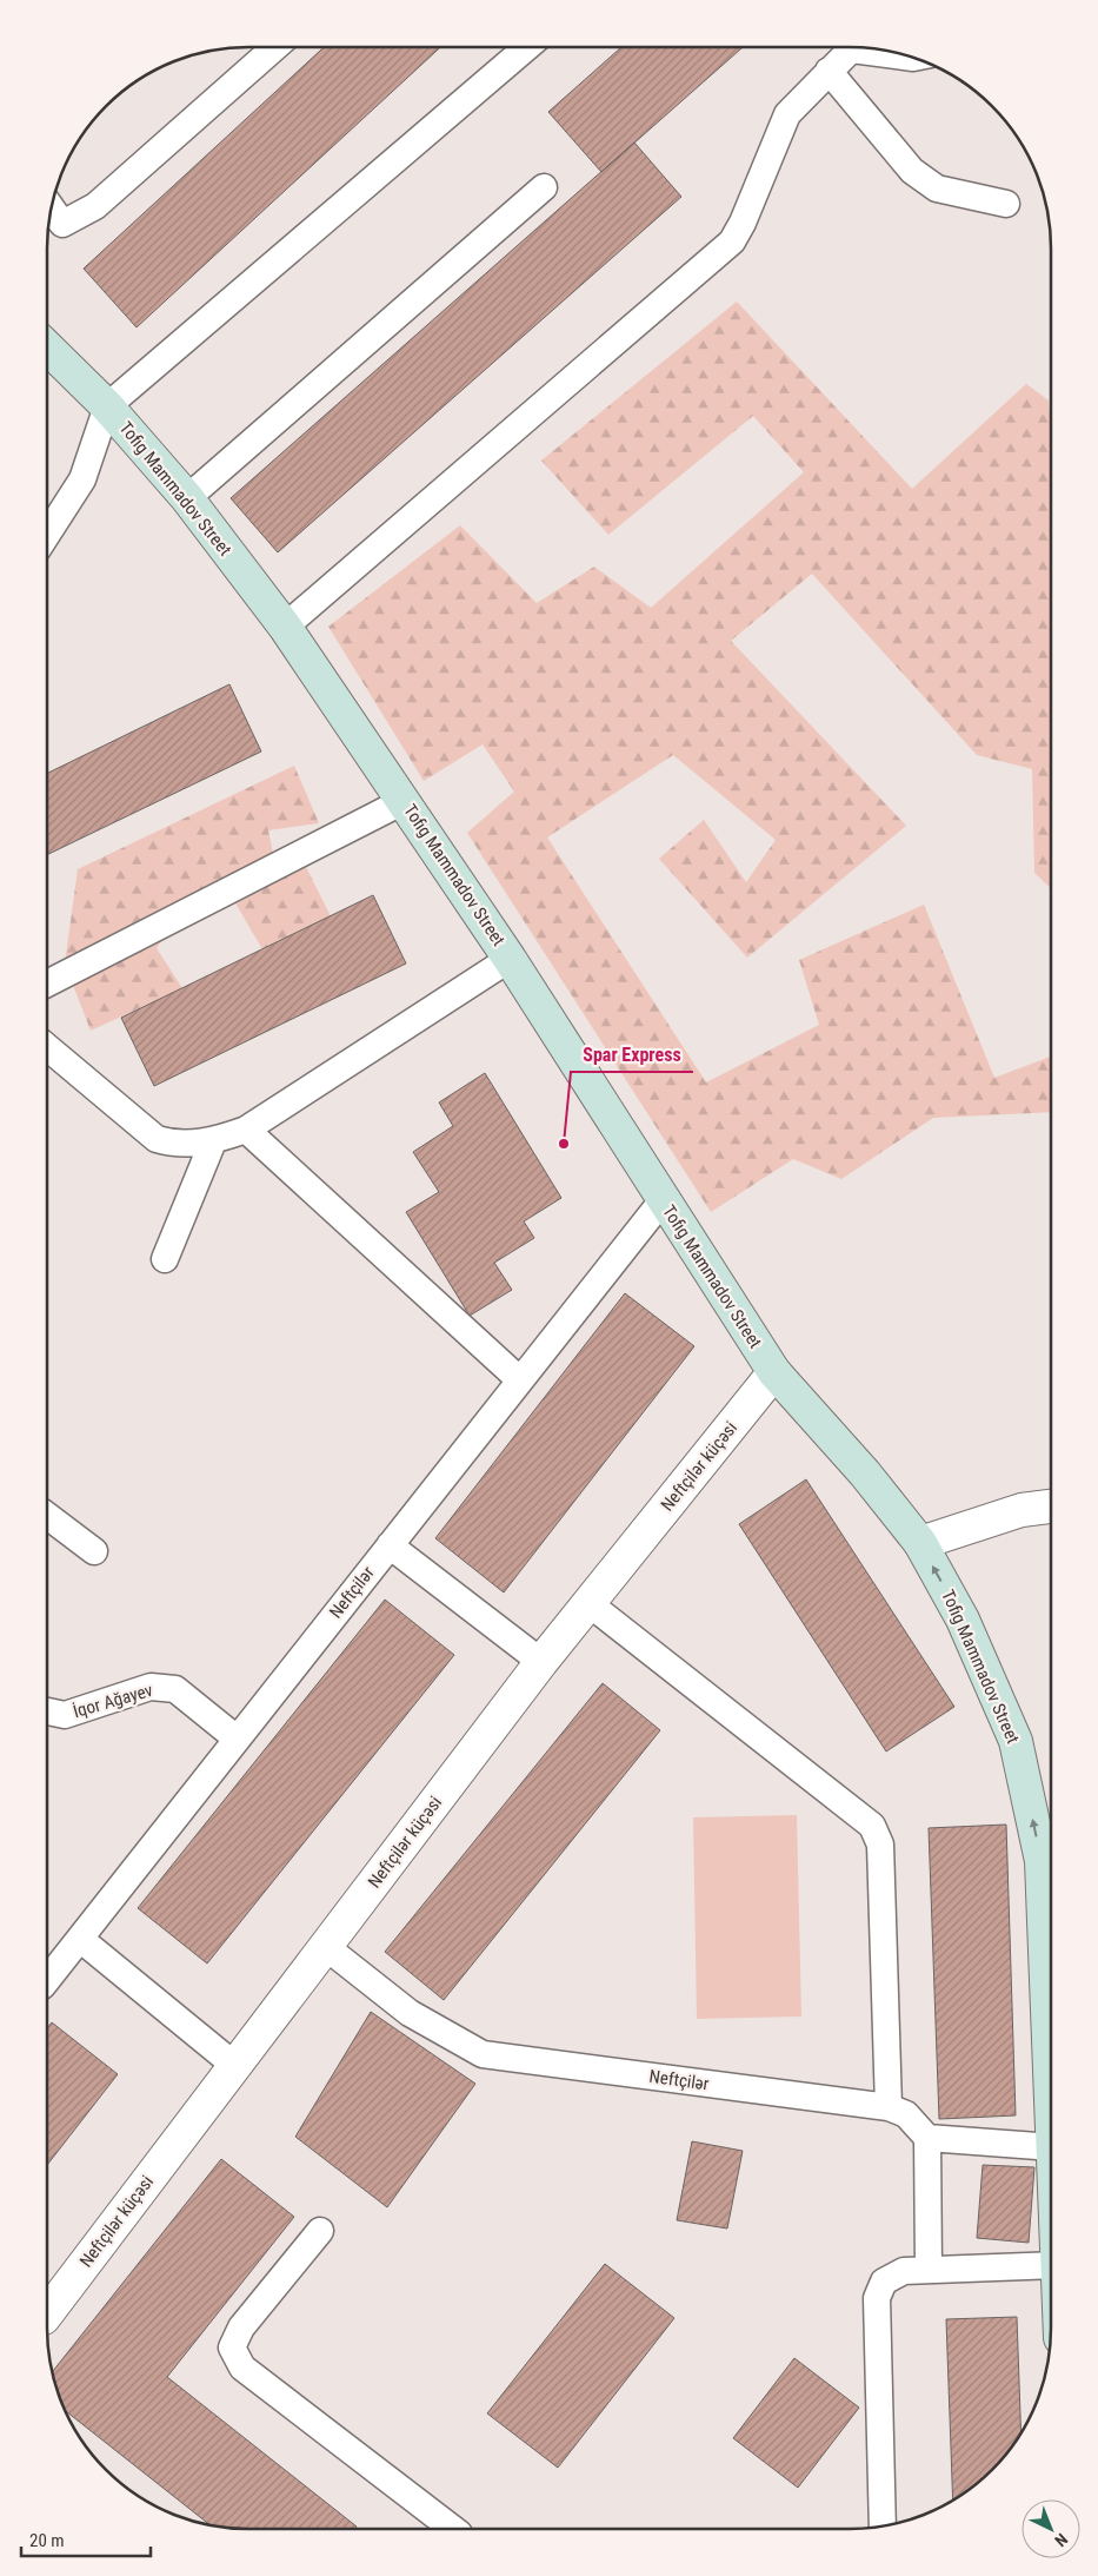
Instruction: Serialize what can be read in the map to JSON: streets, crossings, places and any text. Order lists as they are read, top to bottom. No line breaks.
{"streets":{"street":["Tofig Mammadov Street","Neftçilər küçəsi"],"lane":["Neftçilər","İqor Ağayev"]},"crossings":[["Tofig Mammadov Street","Neftçilər küçəsi"],["Tofig Mammadov Street","Neftçilər"],["Neftçilər küçəsi","Neftçilər"],["Neftçilər","İqor Ağayev"]],"places":["Spar Express"],"scale_bar":"20 m","north":"bottom right"}
